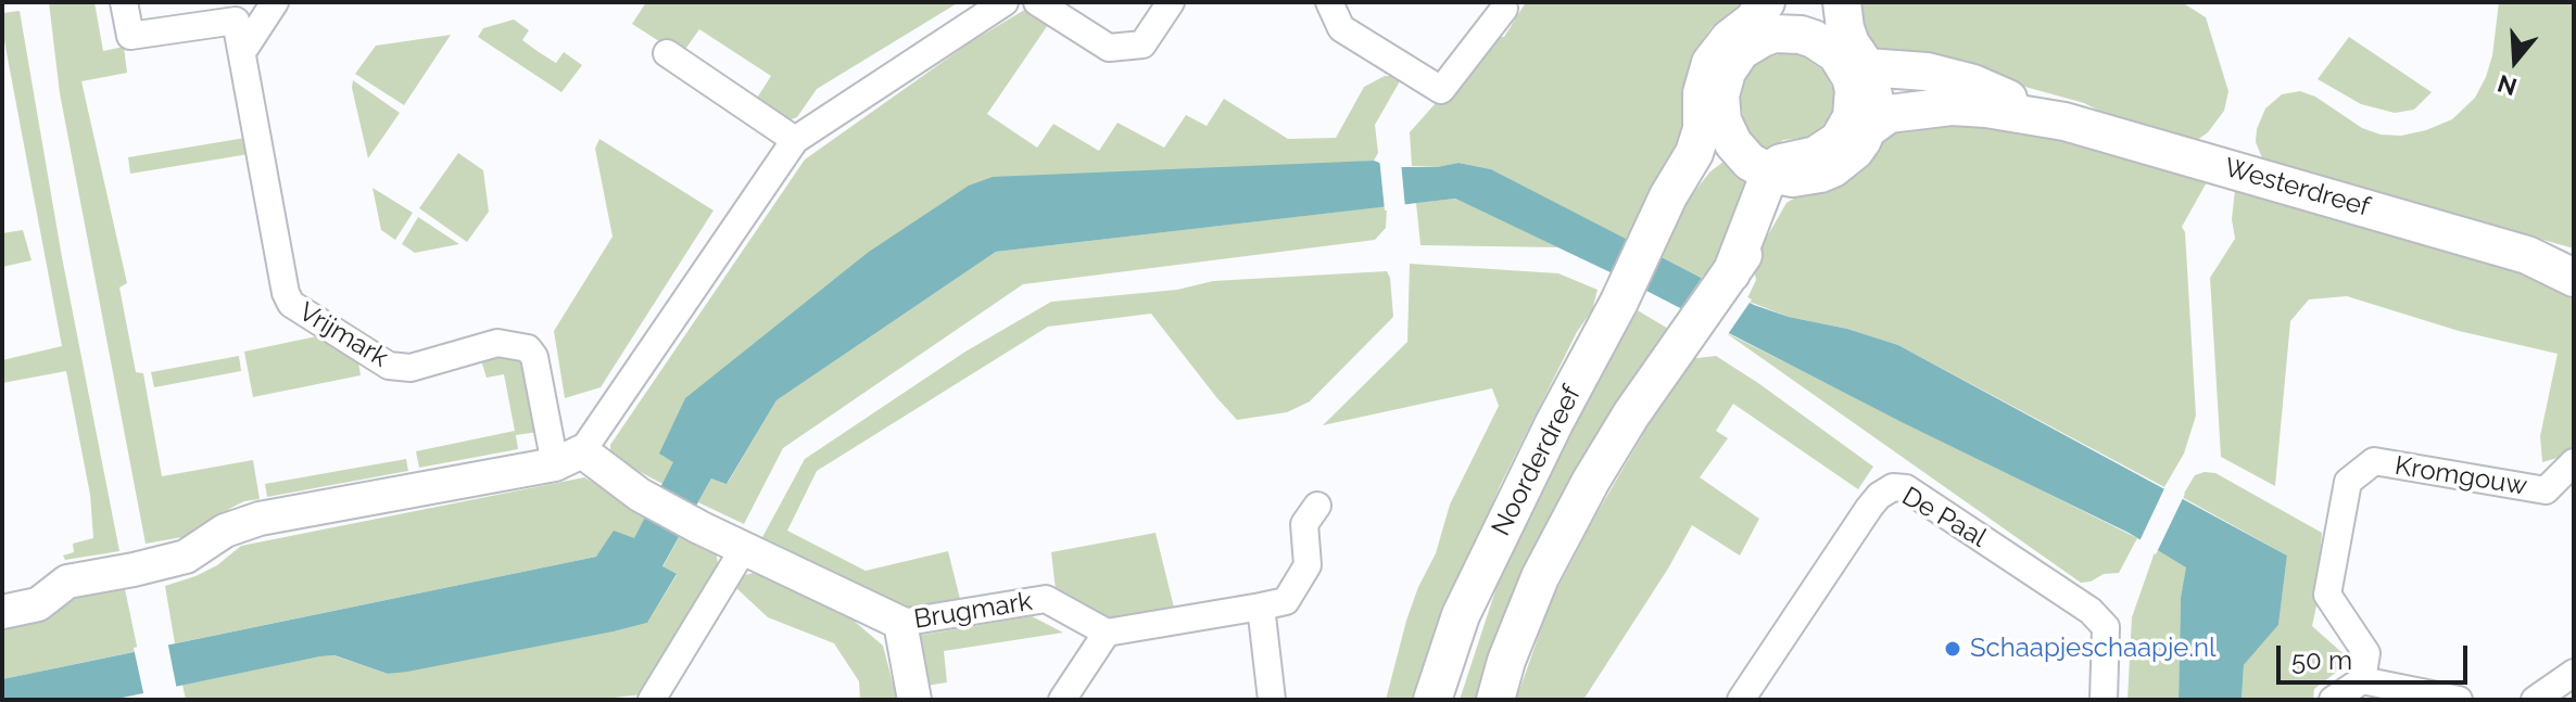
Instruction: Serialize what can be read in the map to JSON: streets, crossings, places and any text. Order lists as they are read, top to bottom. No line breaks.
{"streets":{"main road":["Westerdreef","Noorderdreef"],"street":["Vrijmark","Kromgouw","De Paal","Brugmark"]},"crossings":[["Westerdreef","Noorderdreef"]],"places":["Schaapjeschaapje.nl"],"scale_bar":"50 m","north":"bottom"}
